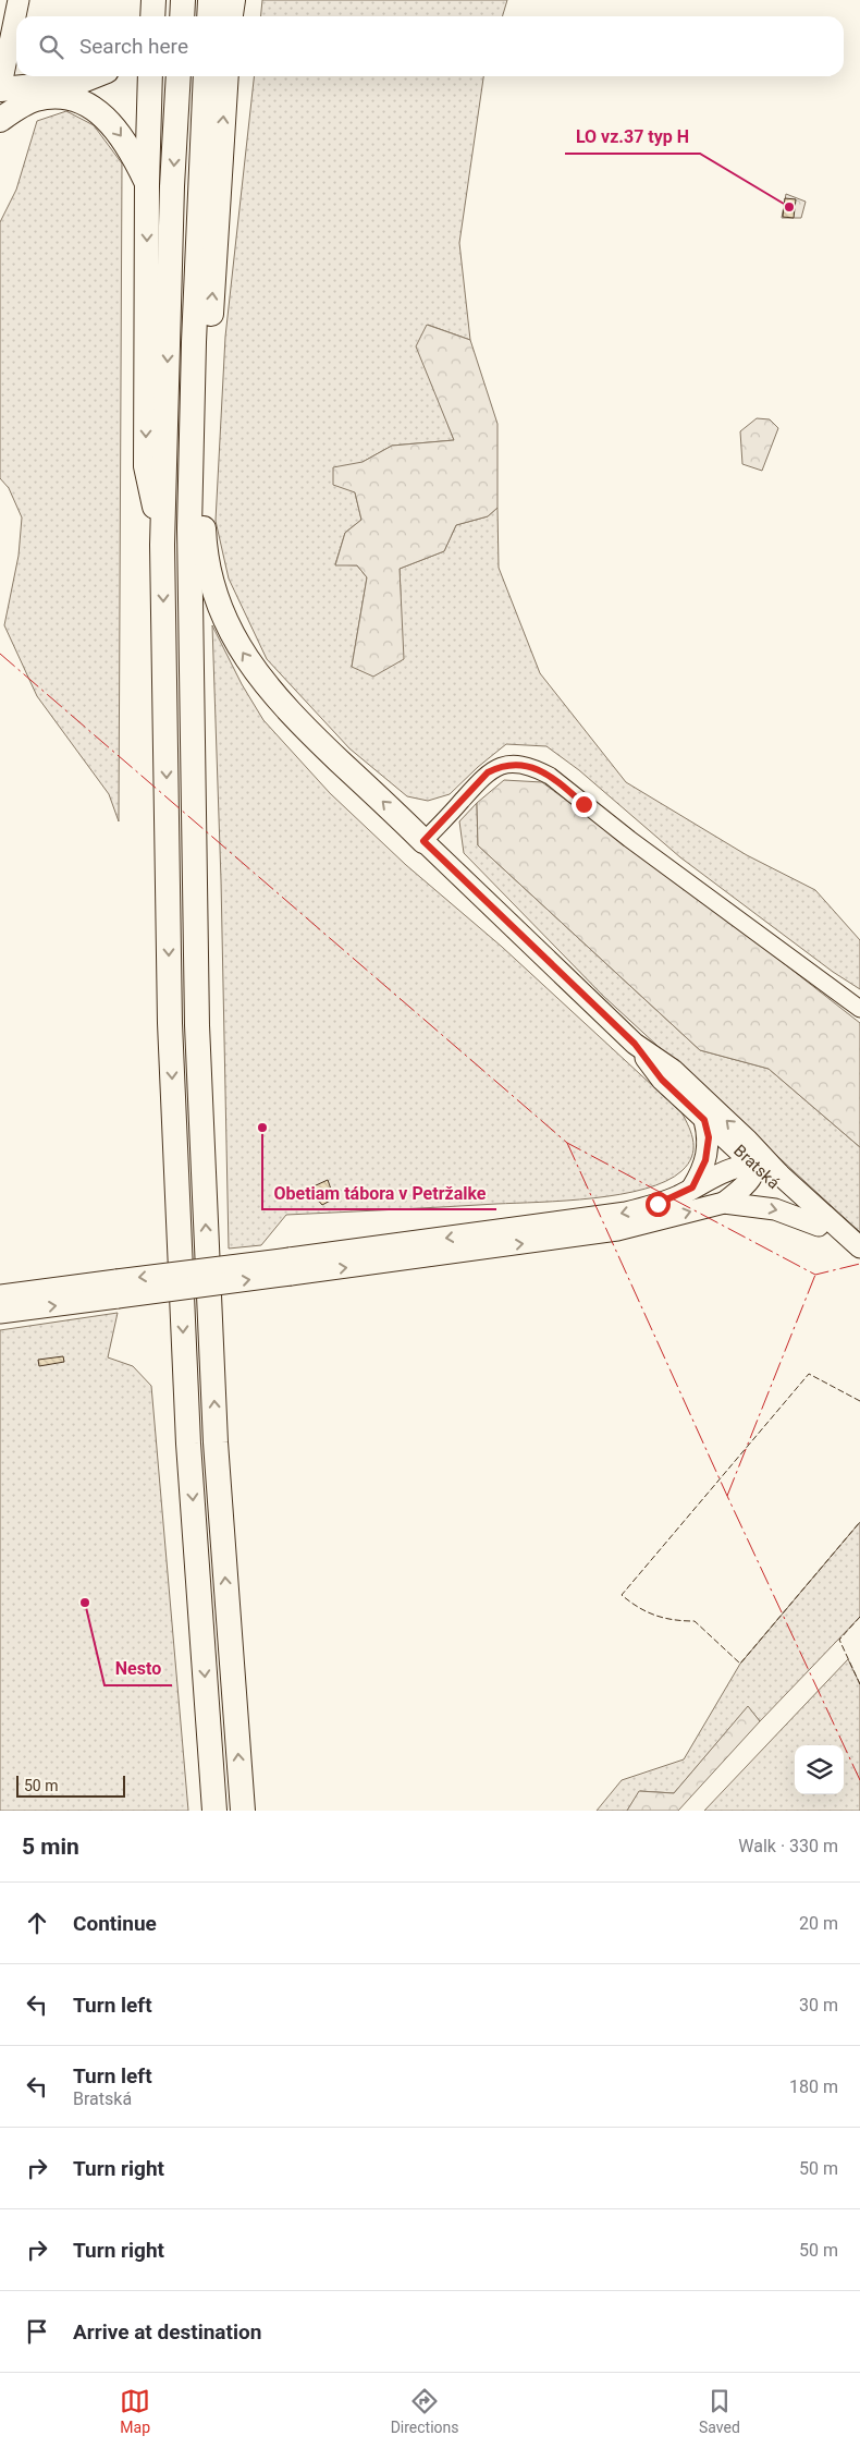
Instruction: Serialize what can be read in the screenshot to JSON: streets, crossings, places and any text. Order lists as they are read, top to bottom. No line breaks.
{"streets":{"main road":["Bratská"]},"places":["LO vz.37 typ H","Obetiam tábora v Petržalke","Nesto"],"scale_bar":"50 m","page":{"search":"Search here","scale":"50 m","heading":["5 min","Walk · 330 m"],"list":[["Continue","20 m"],["Turn left","30 m"],["Turn left","Bratská","180 m"],["Turn right","50 m"],["Turn right","50 m"],"Arrive at destination"],"nav":["Map","Directions","Saved"]}}
